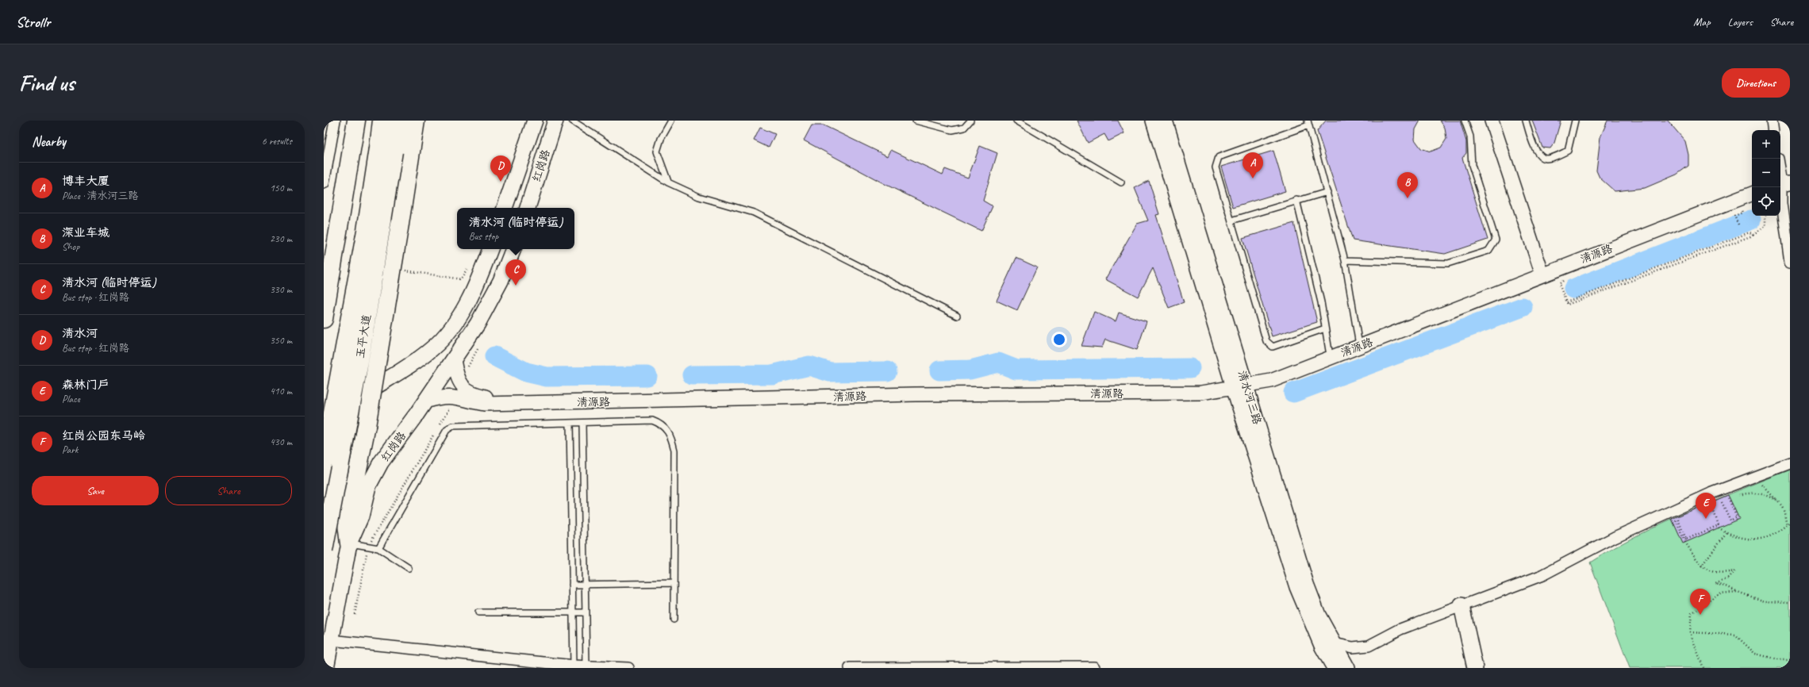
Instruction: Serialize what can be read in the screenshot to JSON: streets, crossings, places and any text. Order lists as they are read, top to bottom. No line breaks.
{"streets":{"highway":["玉平大道"],"main road":["红岗路"],"street":["清源路","清水河三路"]},"crossings":[["红岗路","清源路"],["清源路","清水河三路"]],"page":{"header":"Strollr","nav":["Map","Layers","Share"],"buttons":["Directions",["Save","Share"]],"title":"Find us","heading":["Nearby","6 results"],"map_buttons":["+","−"],"pins":["A","D","B","C","E","F"],"list":[{"mark":"A","name":"博丰大厦","note":"Place · 清水河三路","value":"150 m"},{"mark":"B","name":"深业车城","note":"Shop","value":"230 m"},{"mark":"C","name":"清水河 (临时停运)","note":"Bus stop · 红岗路","value":"330 m"},{"mark":"D","name":"清水河","note":"Bus stop · 红岗路","value":"350 m"},{"mark":"E","name":"森林门户","note":"Place","value":"410 m"},{"mark":"F","name":"红岗公园东马岭","note":"Park","value":"430 m"}],"popup":["清水河 (临时停运)","Bus stop"]}}
